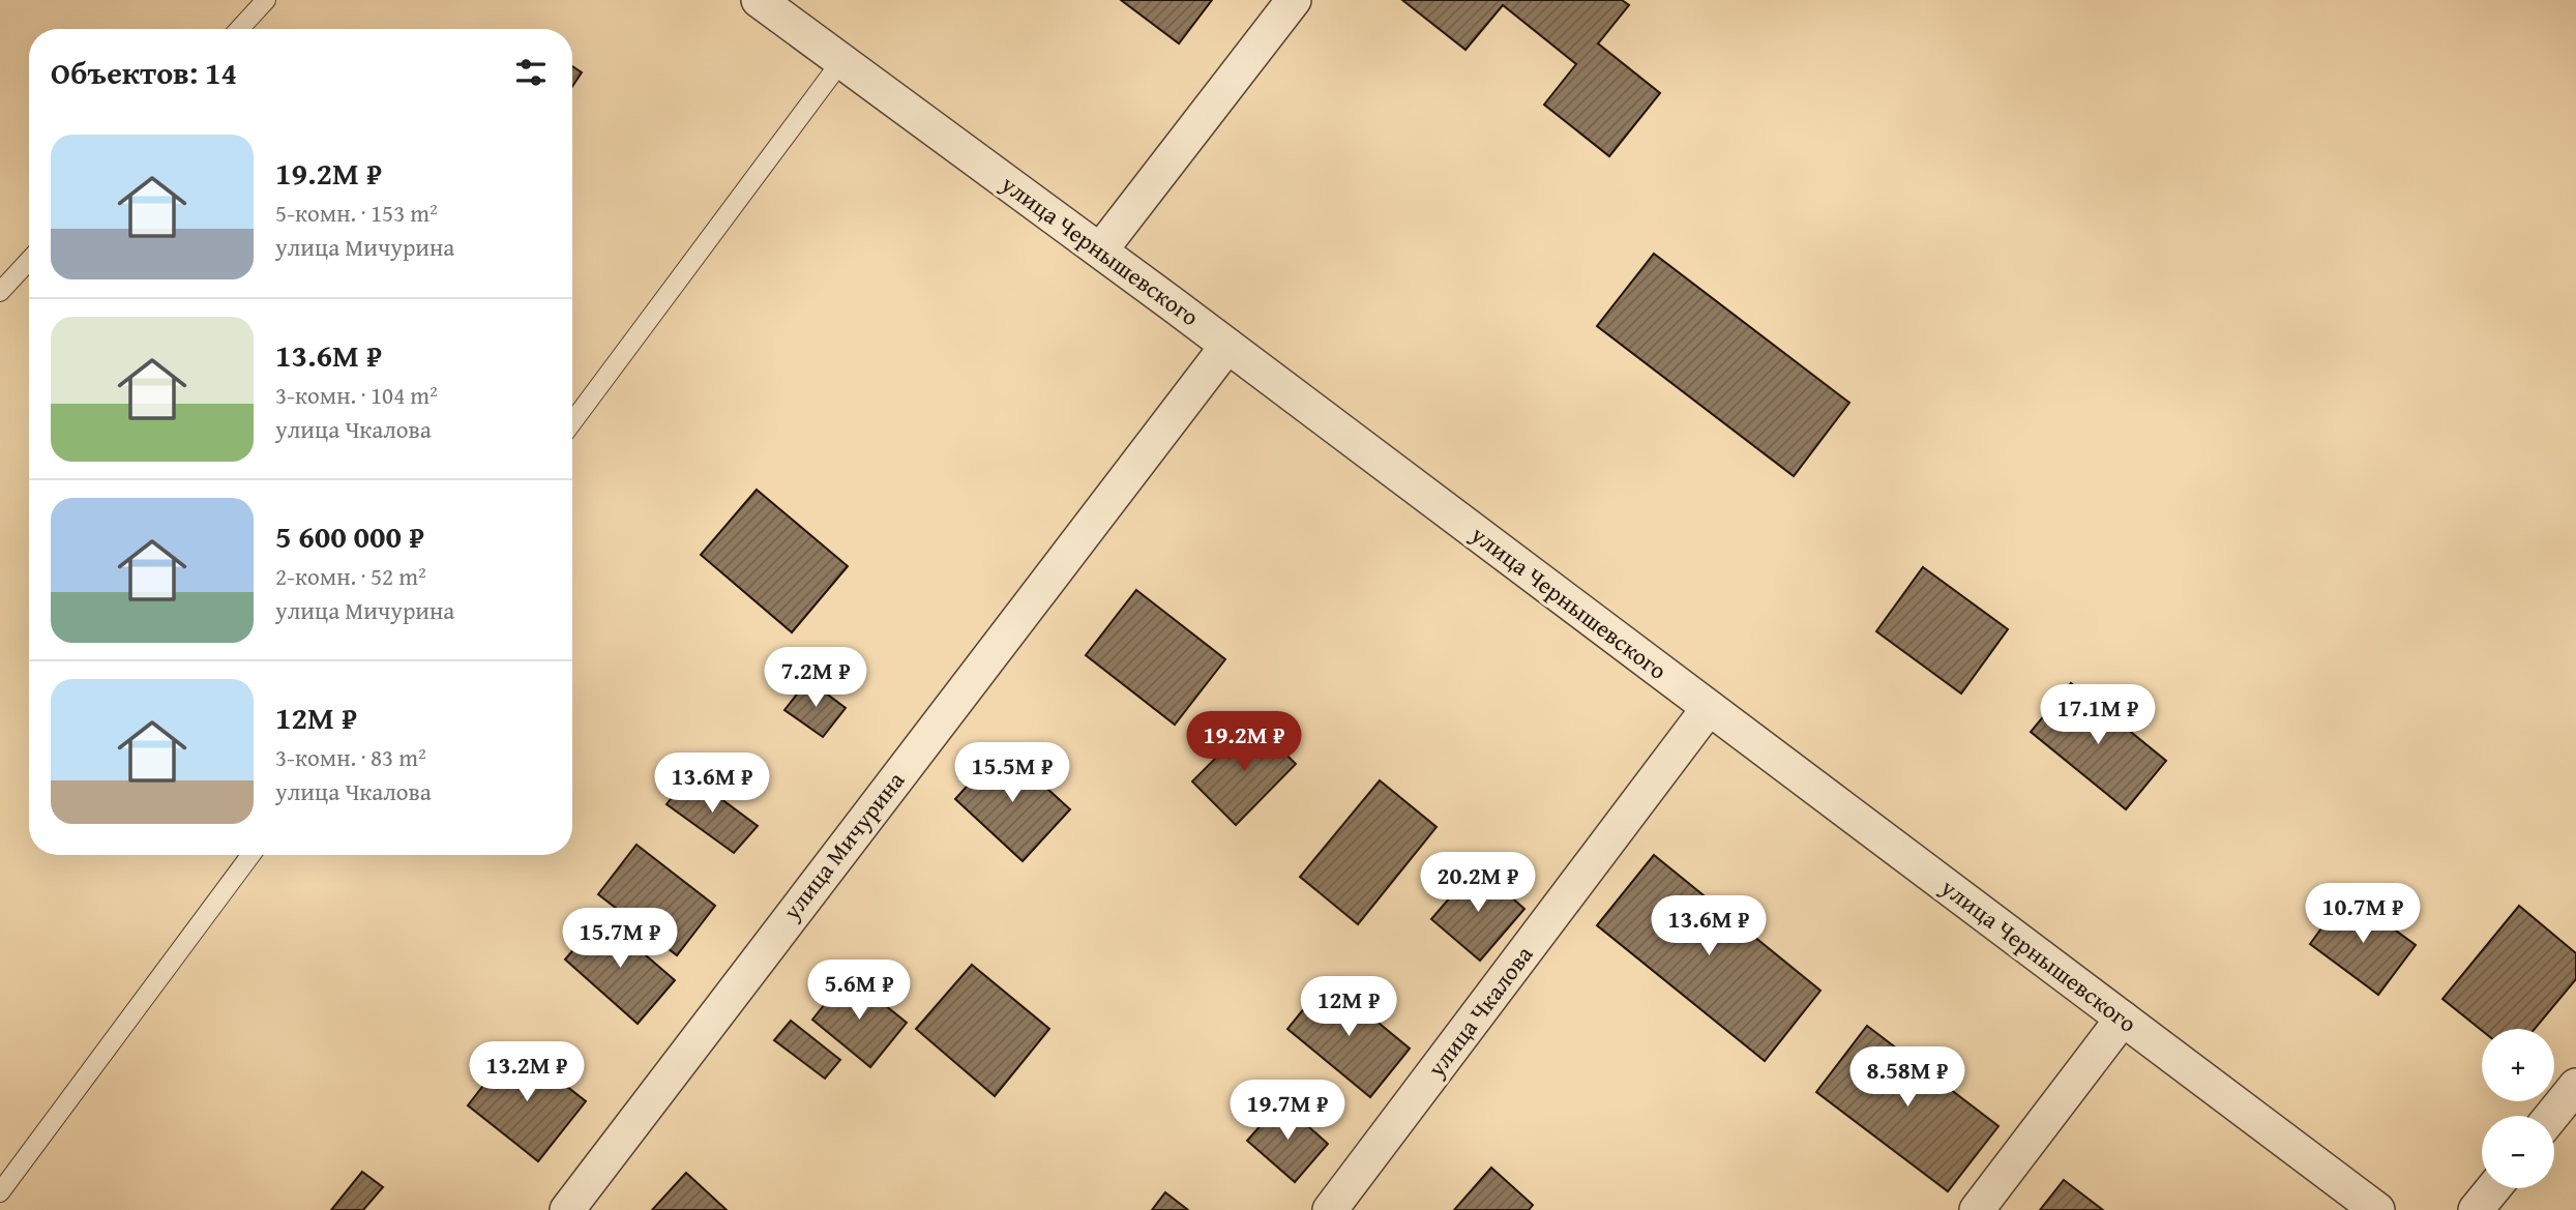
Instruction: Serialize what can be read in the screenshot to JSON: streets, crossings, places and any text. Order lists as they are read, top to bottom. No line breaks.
{"streets":{"street":["улица Чернышевского","улица Мичурина","улица Чкалова"]},"crossings":[["улица Чернышевского","улица Мичурина"],["улица Чернышевского","улица Чкалова"]],"page":{"heading":"Объектов: 14","list":[{"name":"19.2M ₽","note":"5-комн. · 153 m² · улица Мичурина"},{"name":"13.6M ₽","note":"3-комн. · 104 m² · улица Чкалова"},{"name":"5 600 000 ₽","note":"2-комн. · 52 m² · улица Мичурина"},{"name":"12M ₽","note":"3-комн. · 83 m² · улица Чкалова"}],"price":["7.2M ₽","17.1M ₽","19.2M ₽","15.5M ₽","13.6M ₽","20.2M ₽","10.7M ₽","13.6M ₽","15.7M ₽","5.6M ₽","12M ₽","13.2M ₽","8.58M ₽","19.7M ₽"],"map_buttons":["+","−"]}}
